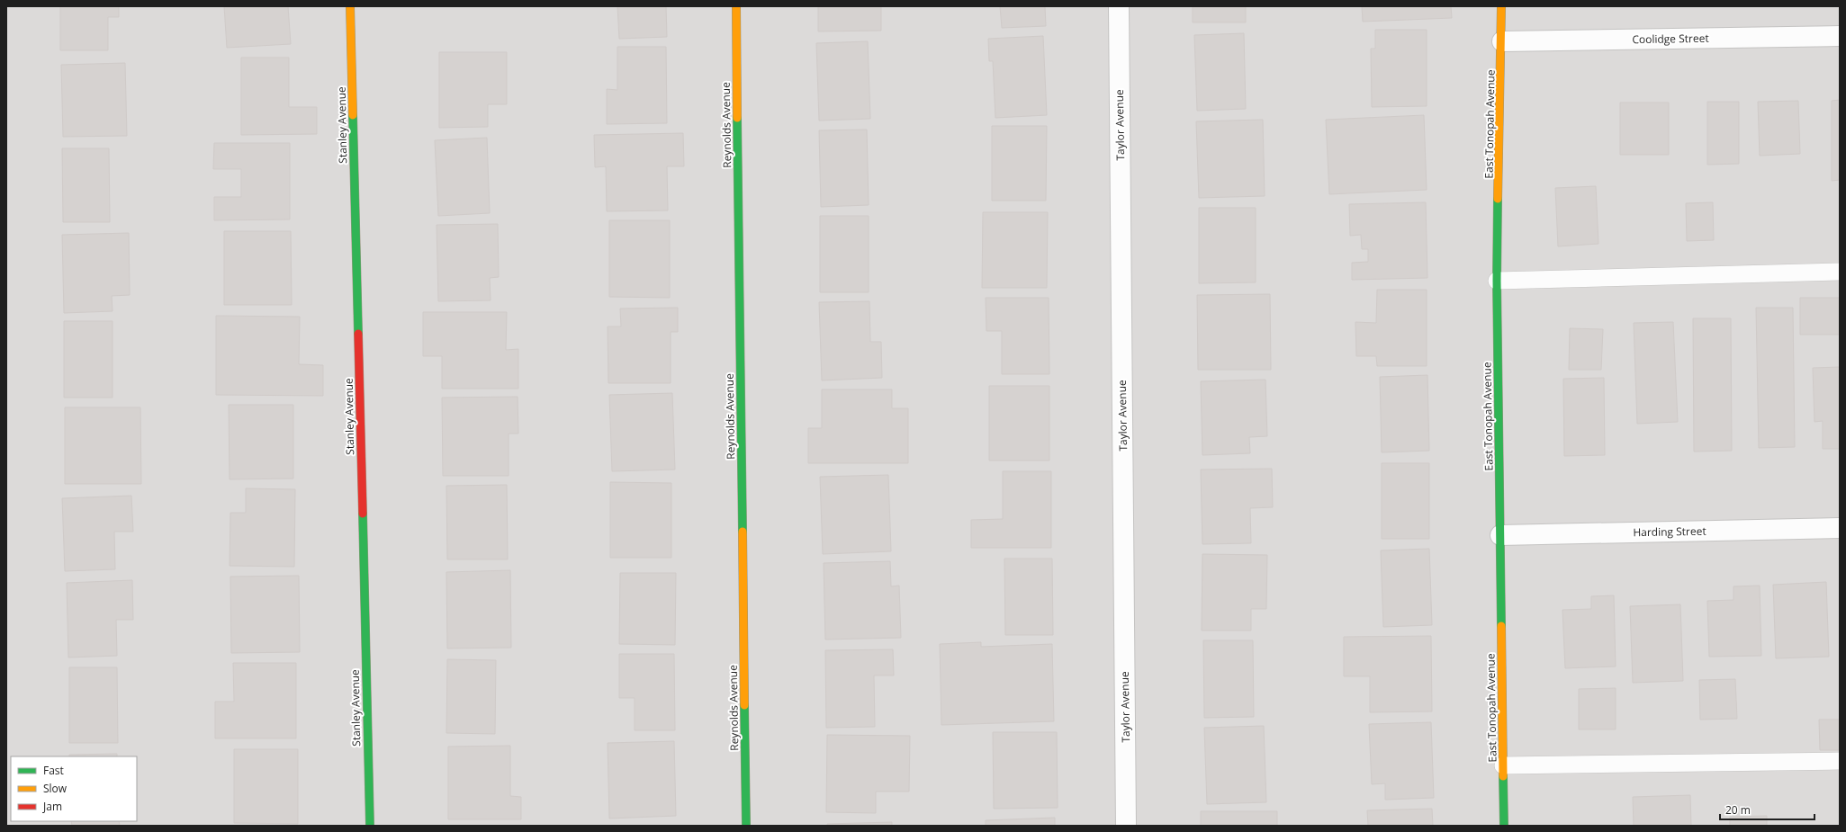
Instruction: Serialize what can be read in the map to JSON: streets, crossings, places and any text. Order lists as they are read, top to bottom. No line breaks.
{"streets":{"street":["Coolidge Street","East Tonopah Avenue","Stanley Avenue","Reynolds Avenue","Taylor Avenue","Harding Street"]},"crossings":[["Coolidge Street","East Tonopah Avenue"],["East Tonopah Avenue","Harding Street"]],"legend":["Fast","Slow","Jam"],"scale_bar":"20 m"}
